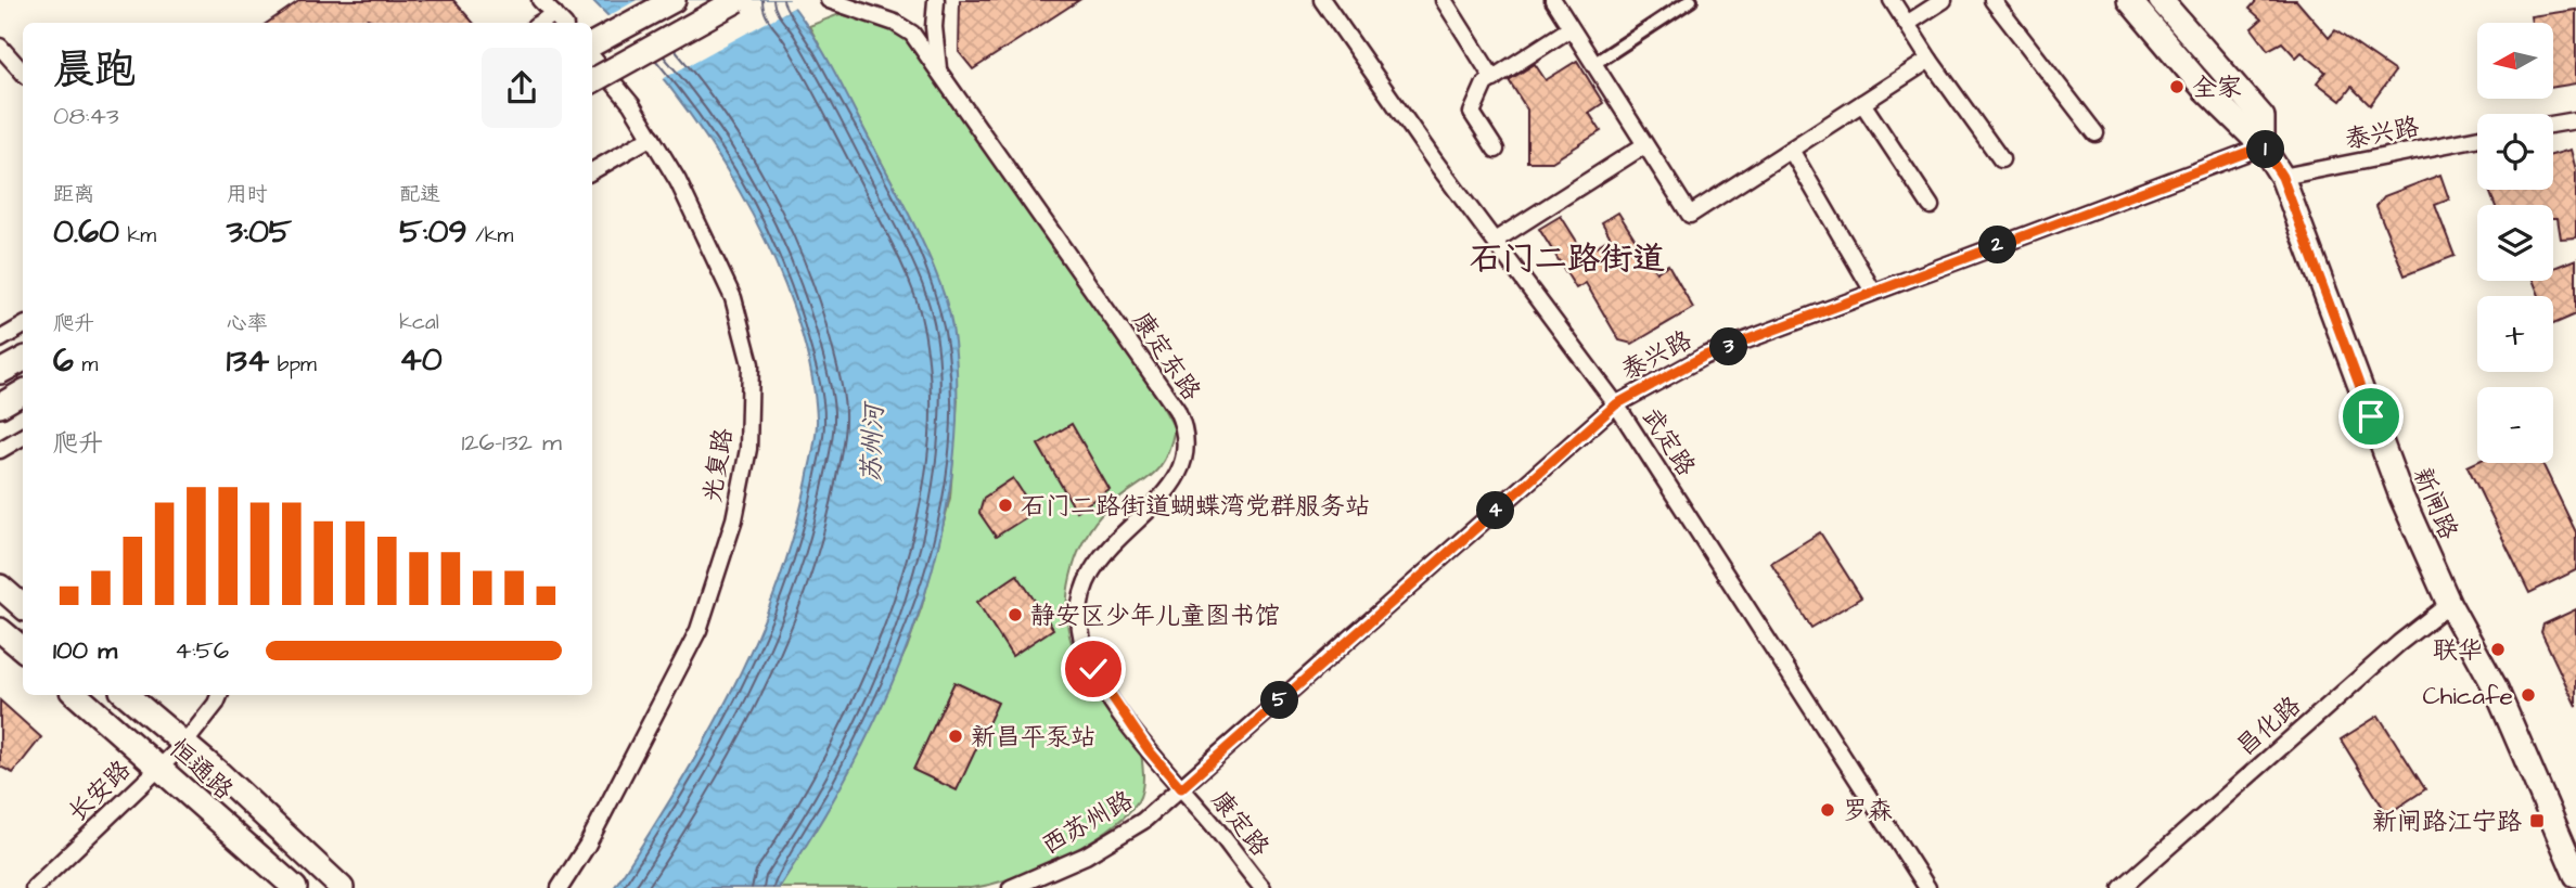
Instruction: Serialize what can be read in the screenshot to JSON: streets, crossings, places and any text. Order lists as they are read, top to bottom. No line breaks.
{"streets":{"main road":["新闸路","恒通路"],"street":["泰兴路","康定东路","武定路","光复路","昌化路","长安路","西苏州路","康定路"]},"crossings":[["泰兴路","康定东路"],["泰兴路","武定路"],["泰兴路","新闸路"],["泰兴路","西苏州路"],["泰兴路","康定路"],["康定东路","西苏州路"],["康定东路","康定路"],["新闸路","昌化路"],["恒通路","长安路"],["西苏州路","康定路"]],"districts":["石门二路街道"],"water":["苏州河"],"places":{"other":["全家","石门二路街道蝴蝶湾党群服务站","静安区少年儿童图书馆","联华","Chicafe","新昌平泵站","罗森"],"transit":["新闸路江宁路"]},"north":"left","page":{"map_buttons":["+","−"],"heading":["晨跑","08:43"],"pins":["1","2","3","4","5"],"stats":[["距离","0.60 km"],["用时","3:05"],["配速","5:09 /km"],["爬升","6 m"],["心率","134 bpm"],["kcal","40"]],"chart":["爬升","126–132 m"],"list":[{"name":"100 m","note":"4:56"}]}}
